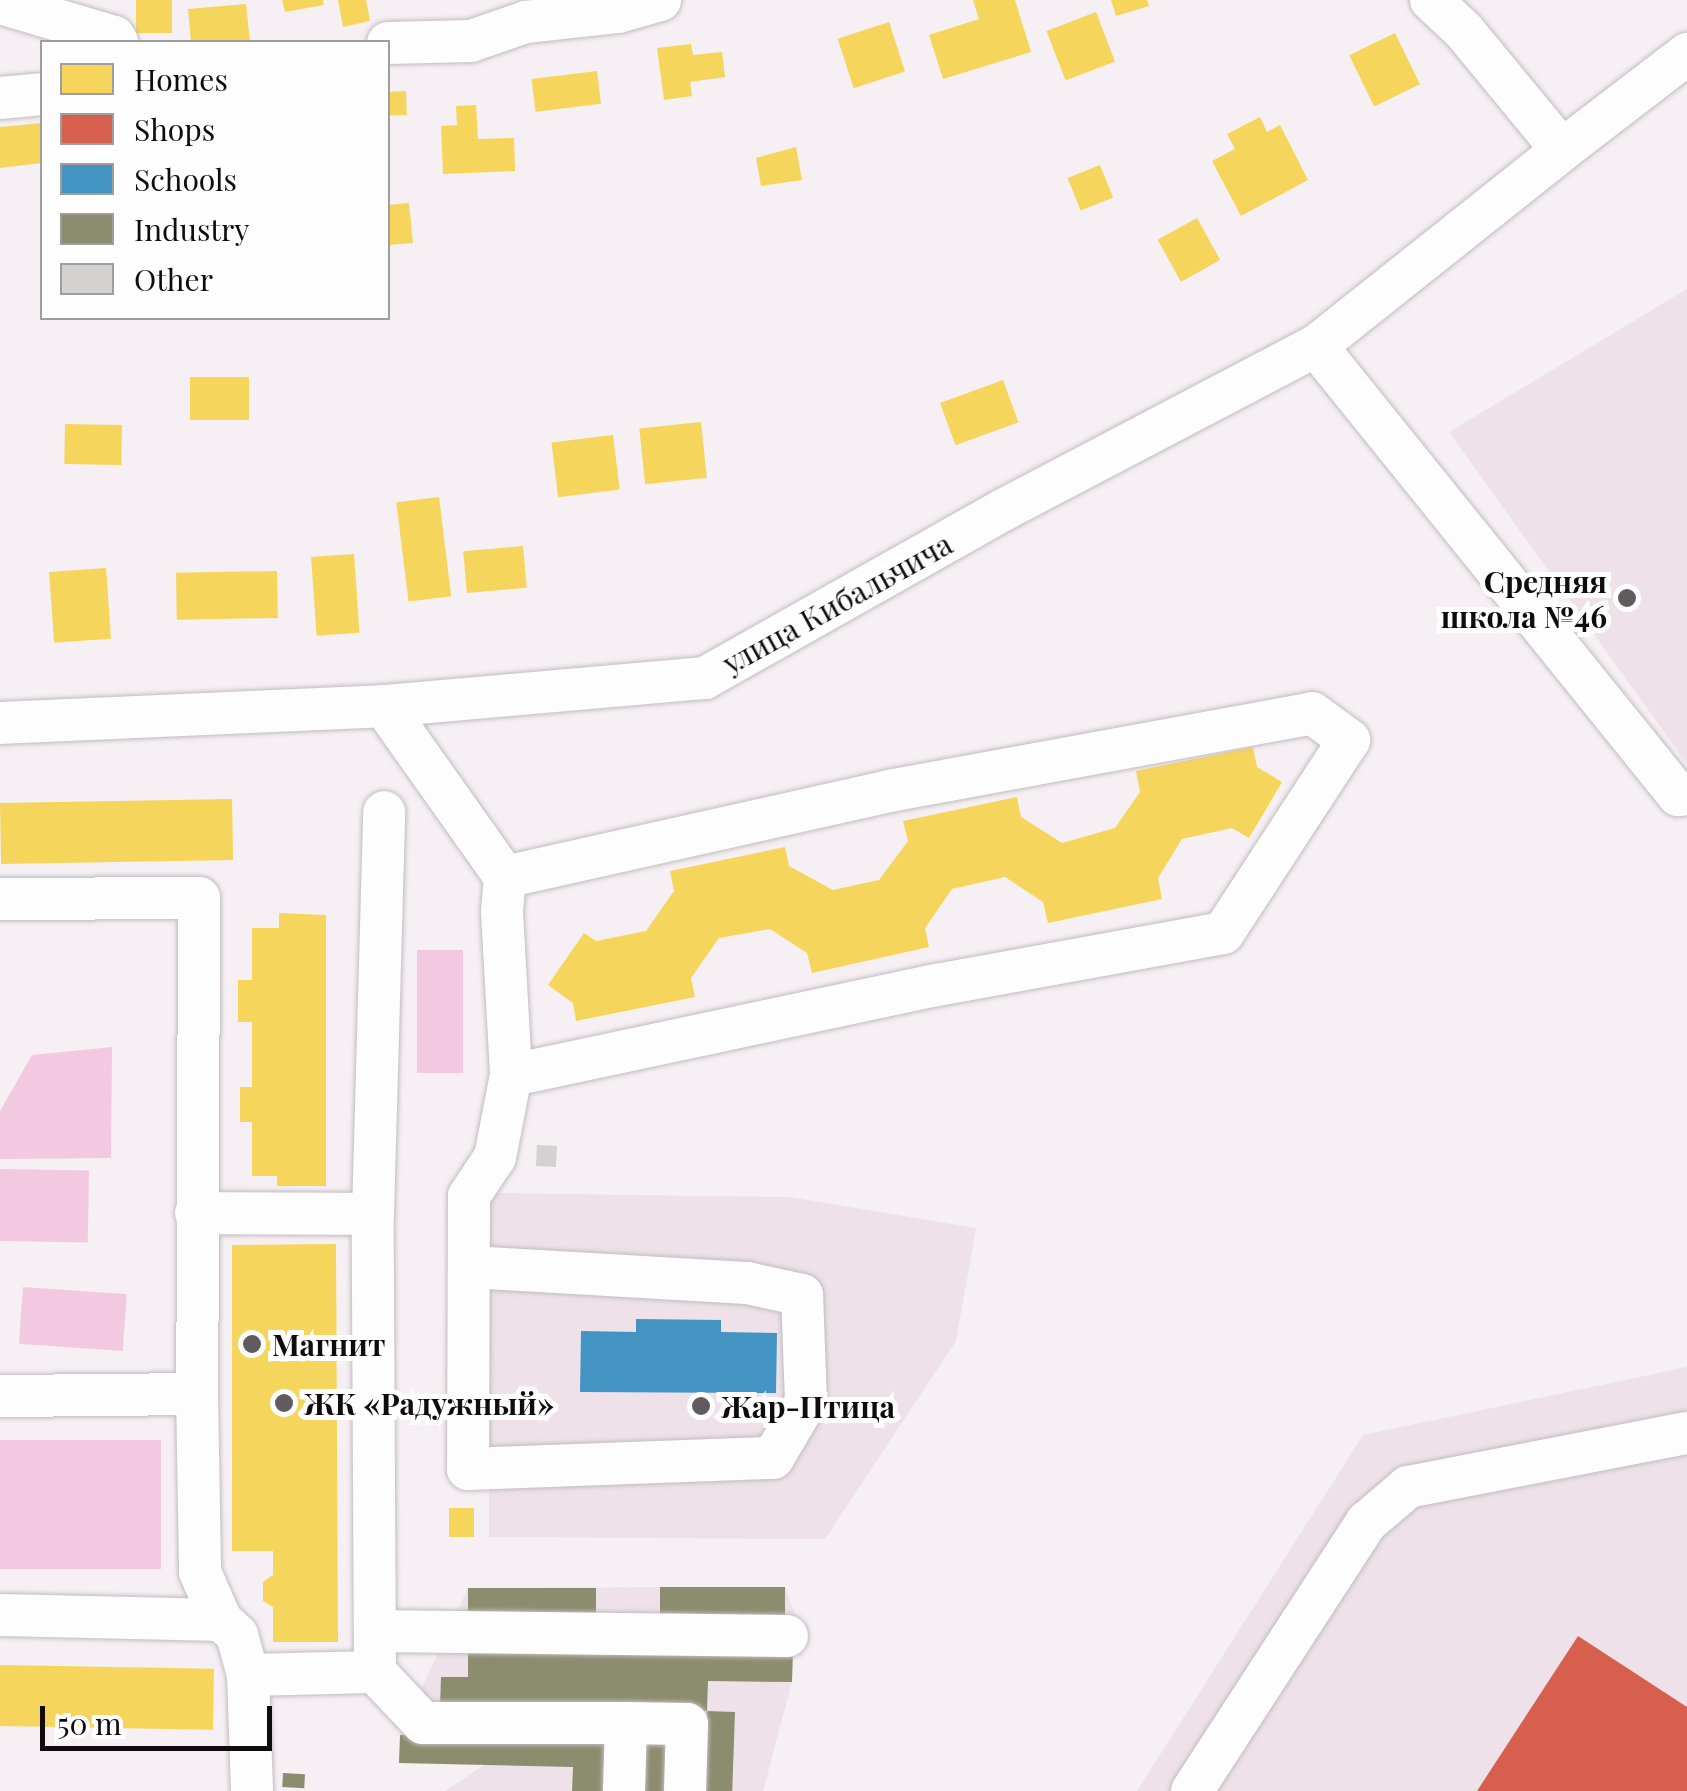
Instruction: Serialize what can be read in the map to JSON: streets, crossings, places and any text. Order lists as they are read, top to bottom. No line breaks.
{"streets":{"street":["улица Кибальчича"]},"places":["Средняя школа №46","Магнит","ЖК «Радужный»","Жар-Птица"],"legend":["Homes","Shops","Schools","Industry","Other"],"scale_bar":"50 m"}
